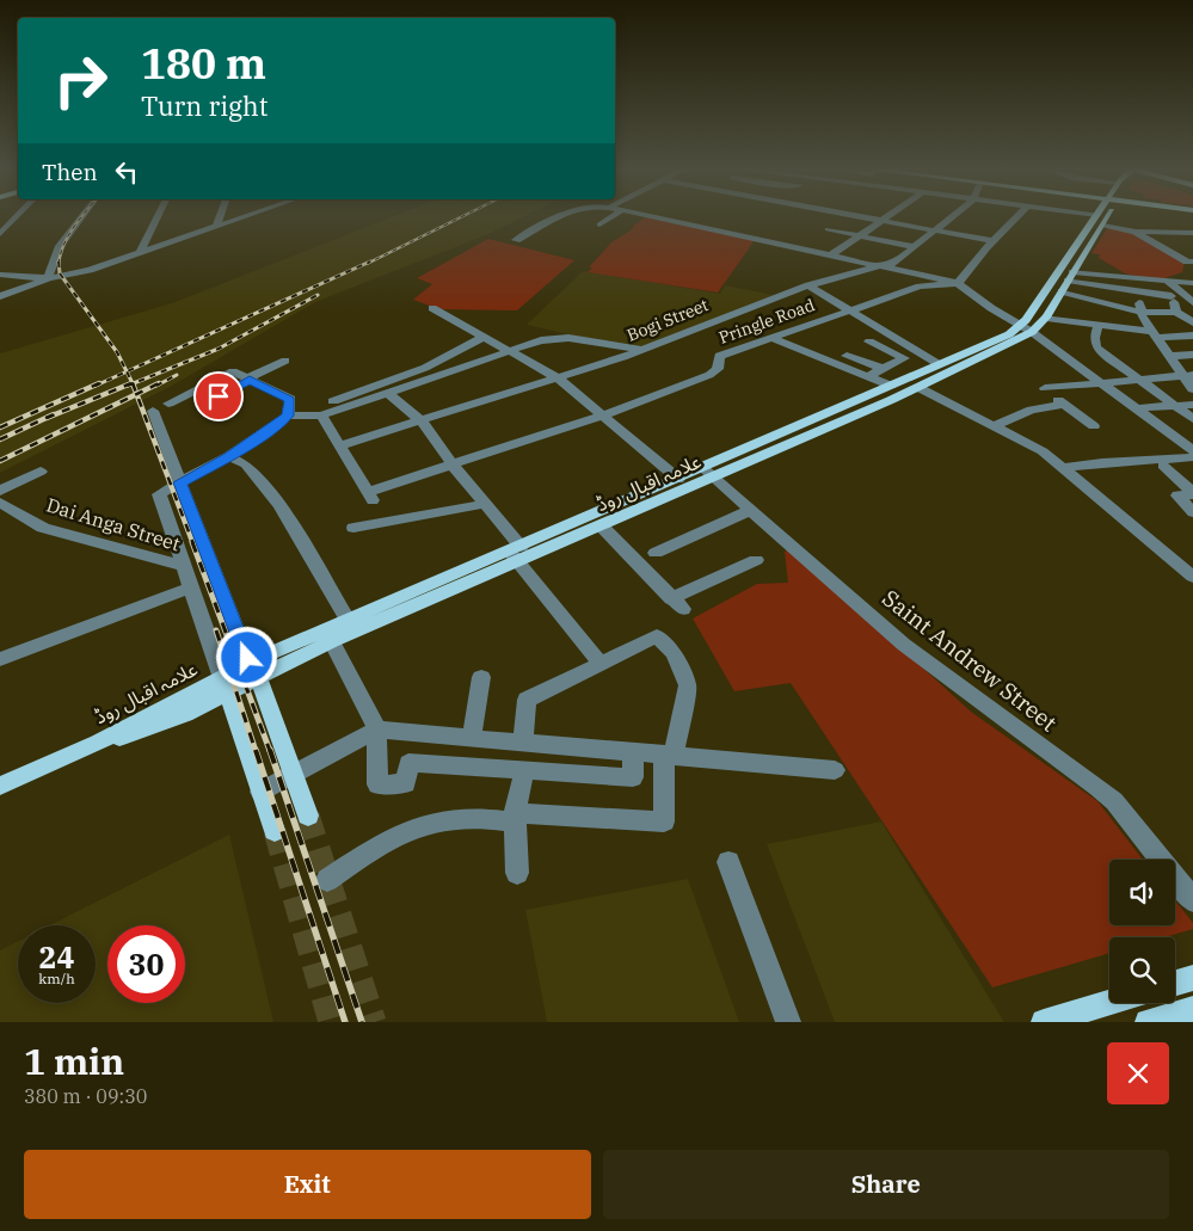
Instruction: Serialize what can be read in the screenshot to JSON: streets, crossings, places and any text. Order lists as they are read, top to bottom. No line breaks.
{"streets":{"main road":["علامہ اقبال روڈ"],"street":["Bogi Street","Pringle Road","Dai Anga Street","Saint Andrew Street"]},"crossings":[["Bogi Street","Pringle Road"],["علامہ اقبال روڈ","Saint Andrew Street"]],"page":{"turn":["180 m","Turn right"],"then":"Then","speed":"24 km/h","limit":"30","heading":["1 min","380 m · 09:30"],"buttons":["Exit","Share"]}}
